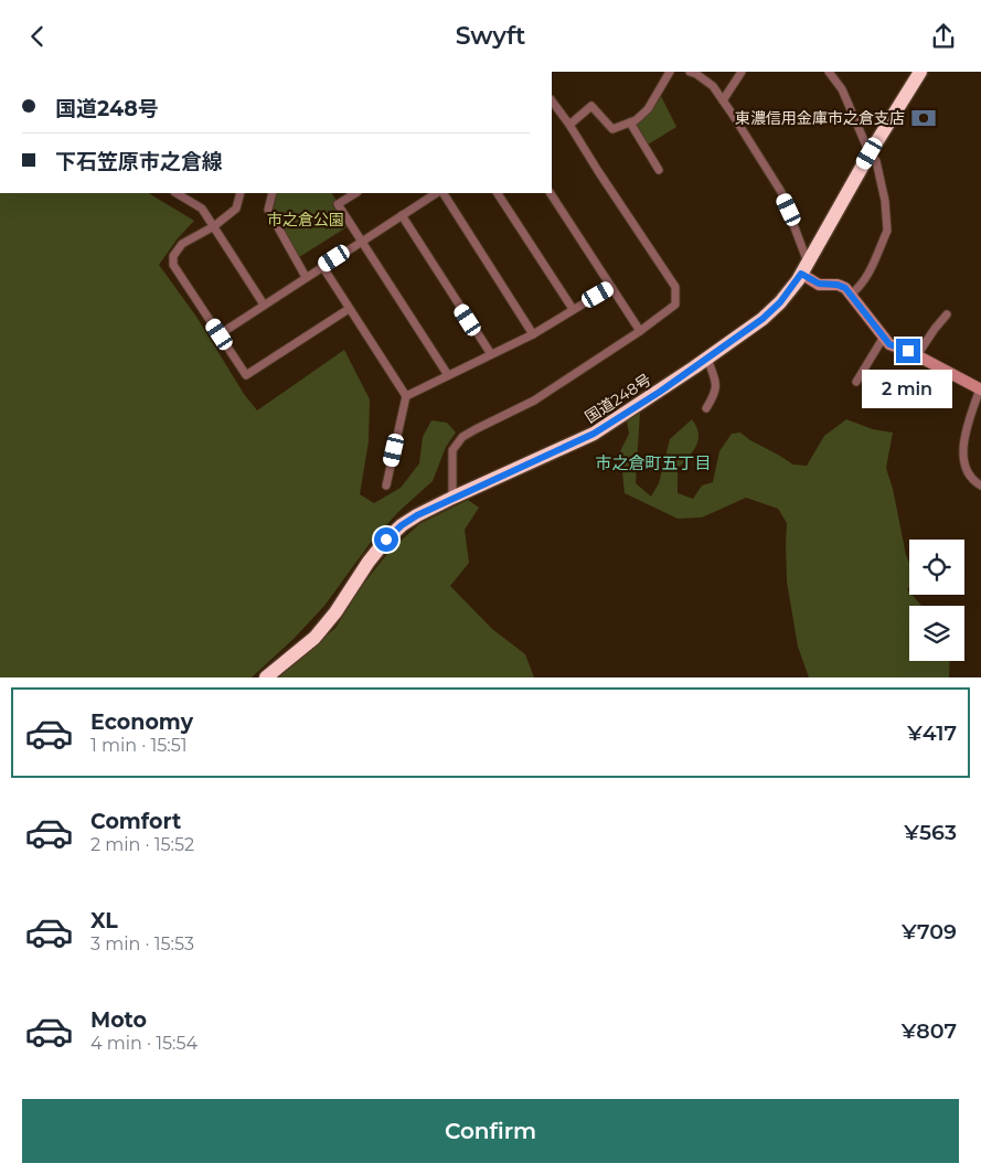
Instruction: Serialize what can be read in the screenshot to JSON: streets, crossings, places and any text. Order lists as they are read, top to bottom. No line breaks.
{"streets":{"highway":["国道248号"]},"districts":["市之倉町五丁目"],"parks":["市之倉公園"],"places":{"bank":["東濃信用金庫市之倉支店"]},"page":{"header":"Swyft","banner":["国道248号","下石笠原市之倉線"],"bubble":"2 min","list":[{"name":"Economy","note":"1 min · 15:51","value":"¥417"},{"name":"Comfort","note":"2 min · 15:52","value":"¥563"},{"name":"XL","note":"3 min · 15:53","value":"¥709"},{"name":"Moto","note":"4 min · 15:54","value":"¥807"}],"buttons":"Confirm"}}
